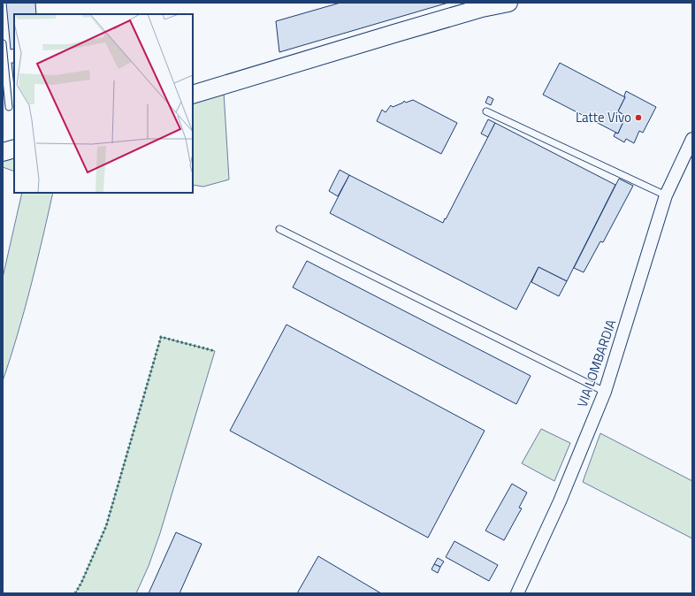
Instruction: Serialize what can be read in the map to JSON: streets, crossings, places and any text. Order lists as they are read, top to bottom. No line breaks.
{"streets":{"street":["VIA LOMBARDIA"]},"places":["Latte Vivo"]}
